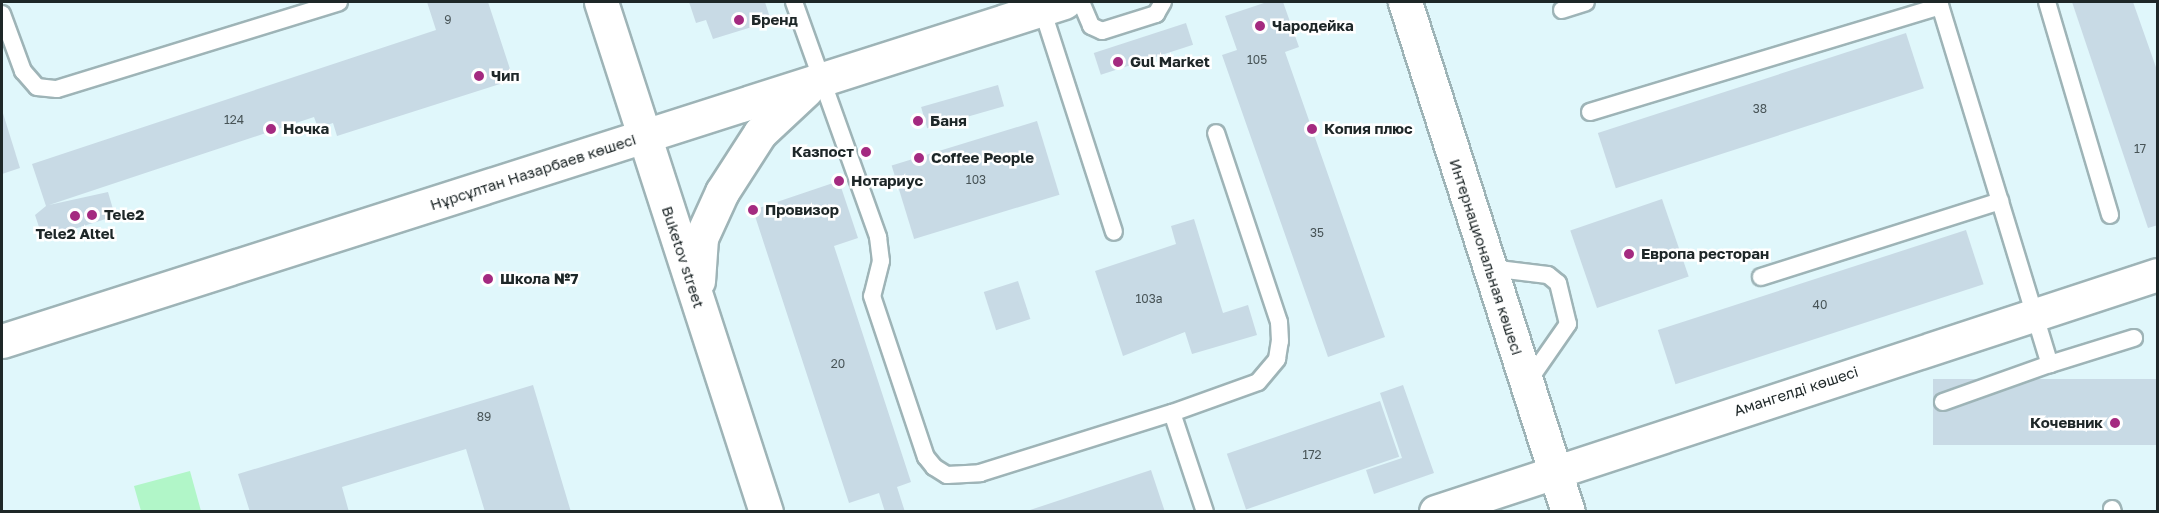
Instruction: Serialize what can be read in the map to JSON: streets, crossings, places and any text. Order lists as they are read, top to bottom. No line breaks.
{"streets":{"main road":["Нұрсұлтан Назарбаев көшесі","Buketov street","Интернациональная көшесі"],"street":["Амангелді көшесі"]},"crossings":[["Нұрсұлтан Назарбаев көшесі","Buketov street"],["Интернациональная көшесі","Амангелді көшесі"]],"places":["Бренд","Чародейка","Gul Market","Чип","Баня","Ночка","Копия плюс","Казпост","Coffee People","Нотариус","Провизор","Tele2","Tele2 Altel","Европа ресторан","Школа №7","Кочевник"],"house_numbers":["9","105","38","124","17","103","35","103а","40","20","89","172"]}
